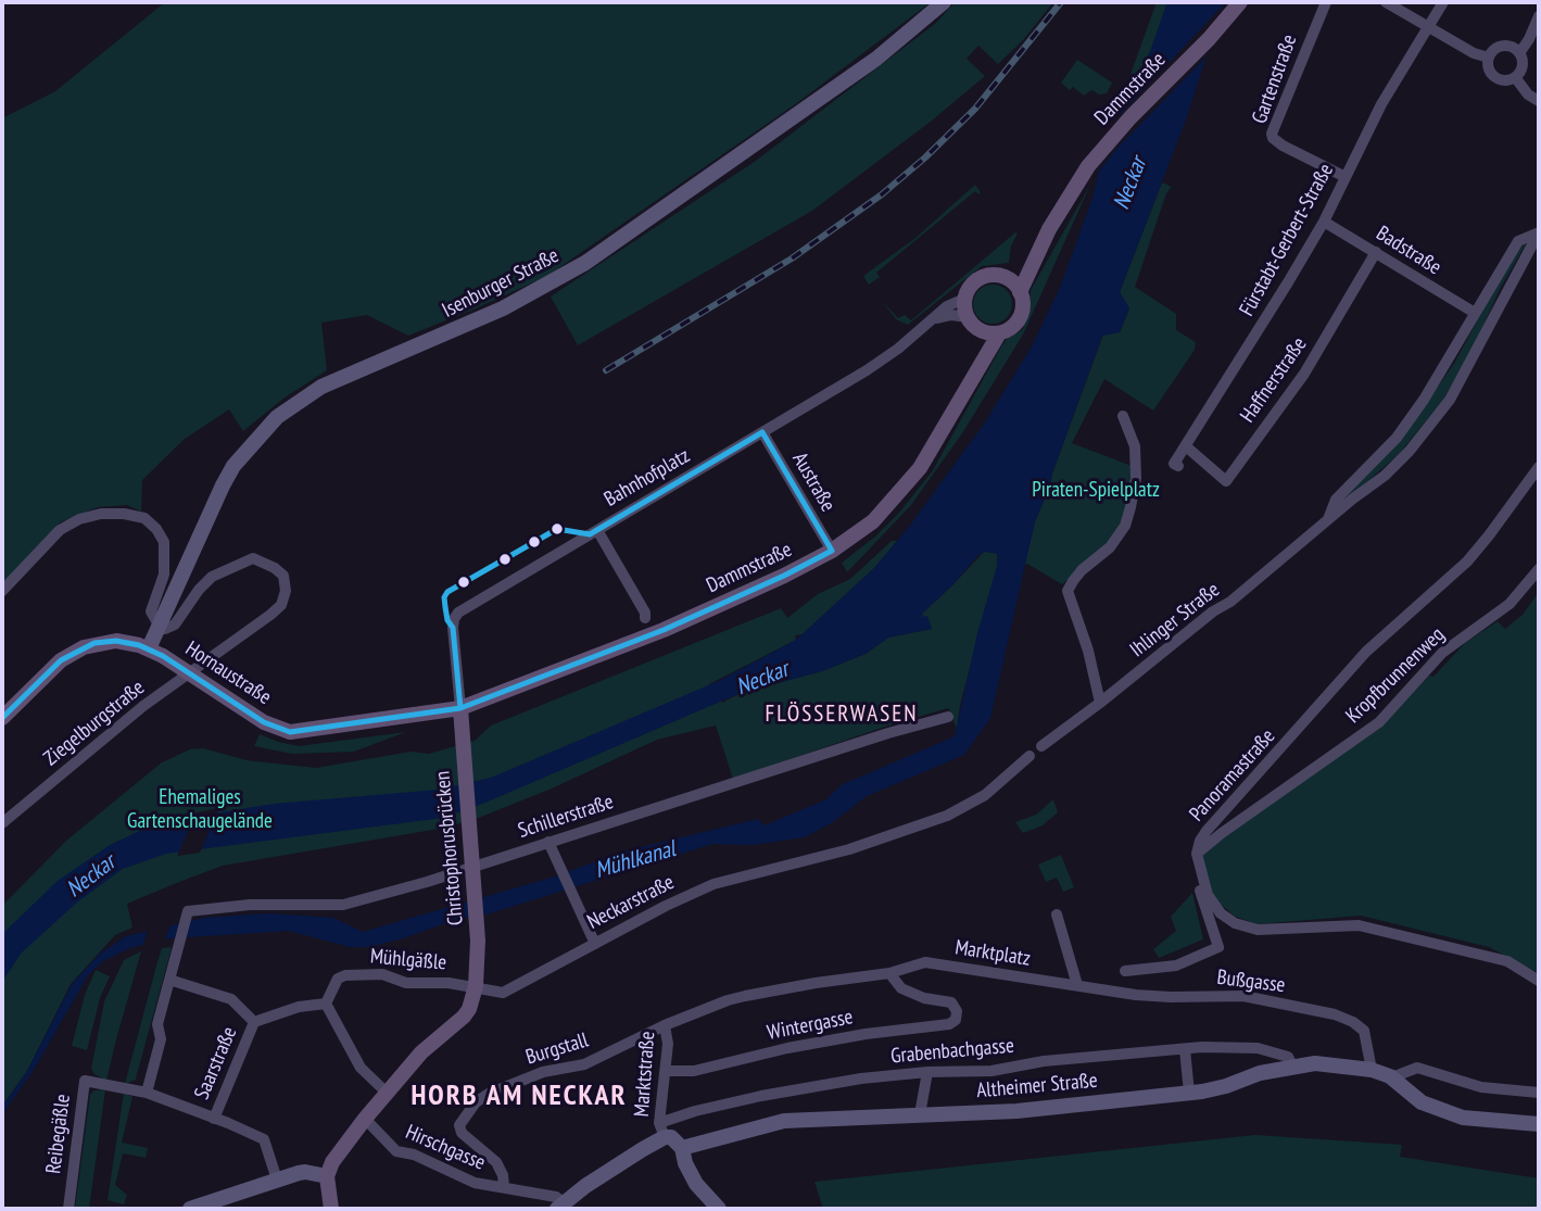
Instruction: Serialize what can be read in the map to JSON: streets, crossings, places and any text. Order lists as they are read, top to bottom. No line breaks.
{"streets":{"main road":["Dammstraße","Hornaustraße","Christophorusbrücken"],"street":["Gartenstraße","Fürstabt-Gerbert-Straße","Badstraße","Isenburger Straße","Haffnerstraße","Bahnhofplatz","Austraße","Ihlinger Straße","Kropfbrunnenweg","Ziegelburgstraße","Panoramastraße","Schillerstraße","Neckarstraße","Marktplatz","Mühlgäßle","Bußgasse","Wintergasse","Burgstall","Grabenbachgasse","Saarstraße","Marktstraße","Altheimer Straße","Reibegäßle","Hirschgasse"]},"crossings":[["Gartenstraße","Fürstabt-Gerbert-Straße"],["Dammstraße","Bahnhofplatz"],["Dammstraße","Austraße"],["Dammstraße","Hornaustraße"],["Dammstraße","Christophorusbrücken"],["Fürstabt-Gerbert-Straße","Badstraße"],["Fürstabt-Gerbert-Straße","Haffnerstraße"],["Badstraße","Haffnerstraße"],["Badstraße","Ihlinger Straße"],["Isenburger Straße","Hornaustraße"],["Isenburger Straße","Ziegelburgstraße"],["Bahnhofplatz","Austraße"],["Bahnhofplatz","Hornaustraße"],["Bahnhofplatz","Christophorusbrücken"],["Hornaustraße","Christophorusbrücken"],["Kropfbrunnenweg","Panoramastraße"],["Schillerstraße","Christophorusbrücken"],["Schillerstraße","Saarstraße"],["Christophorusbrücken","Neckarstraße"],["Christophorusbrücken","Mühlgäßle"],["Neckarstraße","Mühlgäßle"],["Marktplatz","Bußgasse"],["Marktplatz","Wintergasse"],["Marktplatz","Marktstraße"],["Mühlgäßle","Saarstraße"],["Bußgasse","Altheimer Straße"],["Wintergasse","Marktstraße"],["Burgstall","Marktstraße"],["Burgstall","Hirschgasse"],["Grabenbachgasse","Marktstraße"],["Grabenbachgasse","Altheimer Straße"],["Saarstraße","Reibegäßle"]],"districts":["FLÖSSERWASEN","HORB AM NECKAR"],"water":["Neckar","Mühlkanal"],"parks":["Piraten-Spielplatz","Ehemaliges Gartenschaugelände"]}
